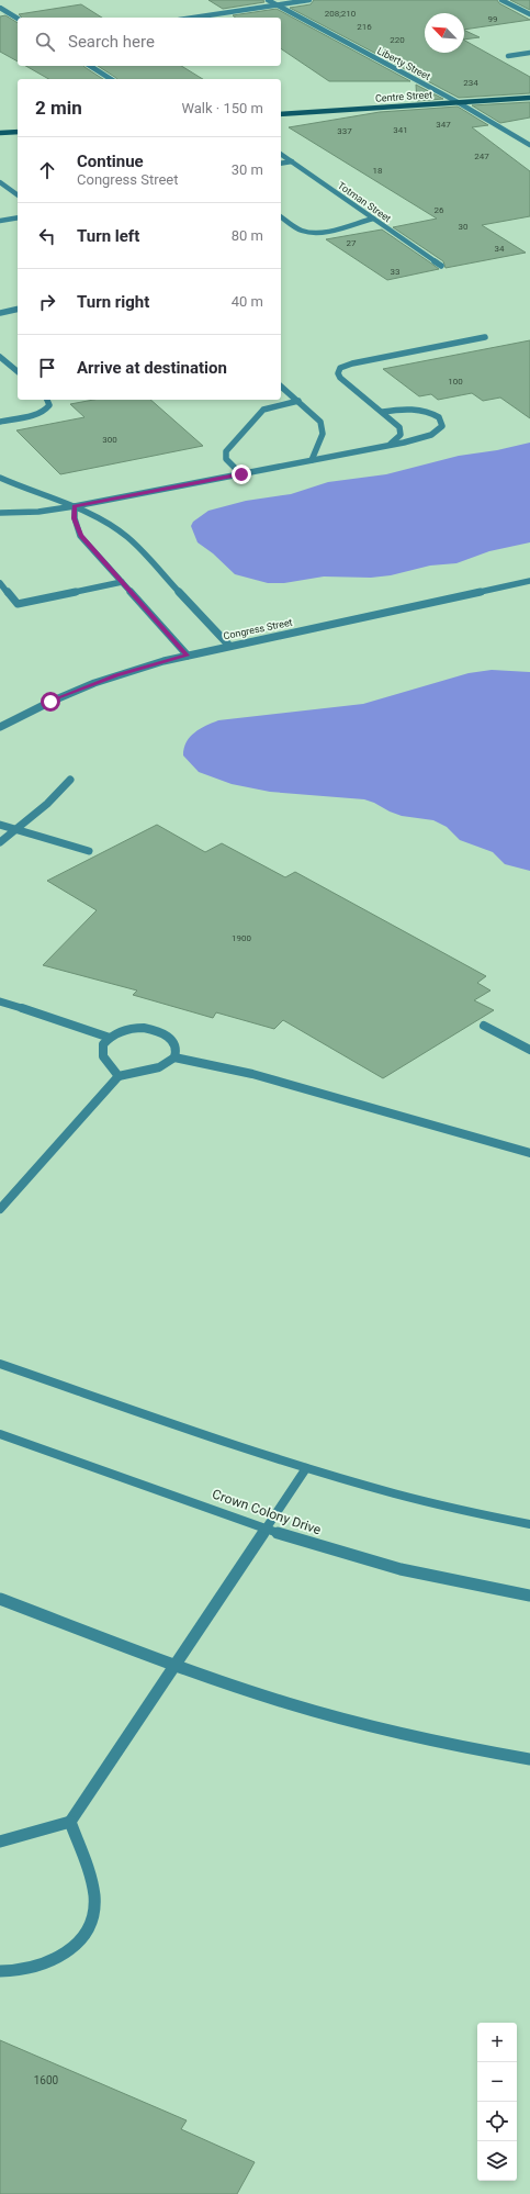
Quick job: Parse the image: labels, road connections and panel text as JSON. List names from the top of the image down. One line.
{"streets":{"main road":["Centre Street"],"street":["Liberty Street","Totman Street","Congress Street","Crown Colony Drive"]},"crossings":[["Liberty Street","Centre Street"]],"house_numbers":["208;210","99","216","220","234","347","341","337","247","18","26","30","27","34","33","100","300","1900","1600"],"north":"top left","page":{"search":"Search here","heading":["2 min","Walk · 150 m"],"list":[["Continue","Congress Street","30 m"],["Turn left","80 m"],["Turn right","40 m"],"Arrive at destination"],"map_buttons":["+","−"]}}
